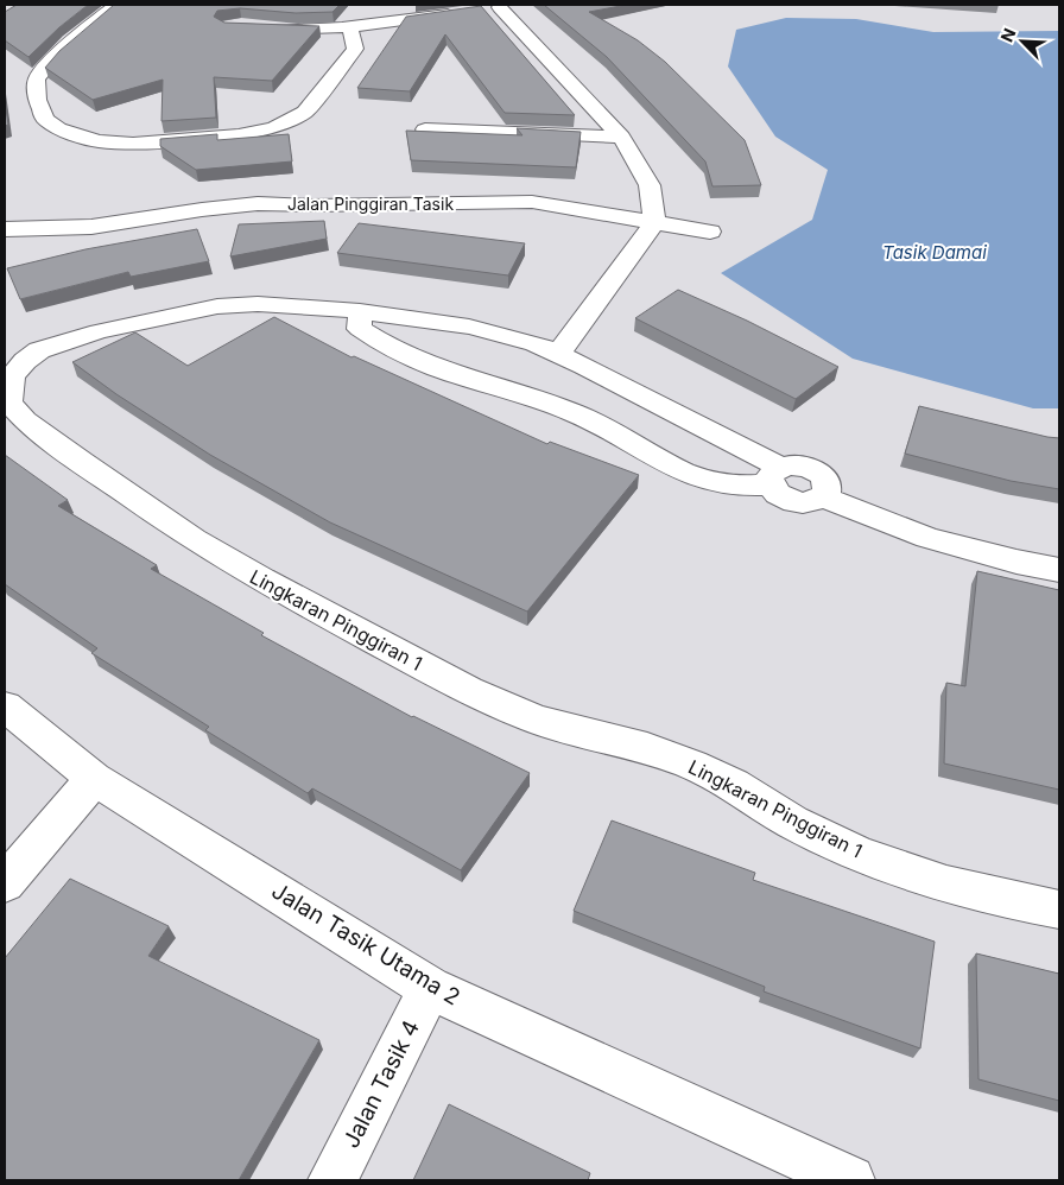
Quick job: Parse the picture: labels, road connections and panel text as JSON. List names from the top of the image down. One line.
{"streets":{"street":["Jalan Pinggiran Tasik","Lingkaran Pinggiran 1","Jalan Tasik Utama 2","Jalan Tasik 4"]},"crossings":[["Jalan Tasik Utama 2","Jalan Tasik 4"]],"water":["Tasik Damai"],"north":"top left"}
